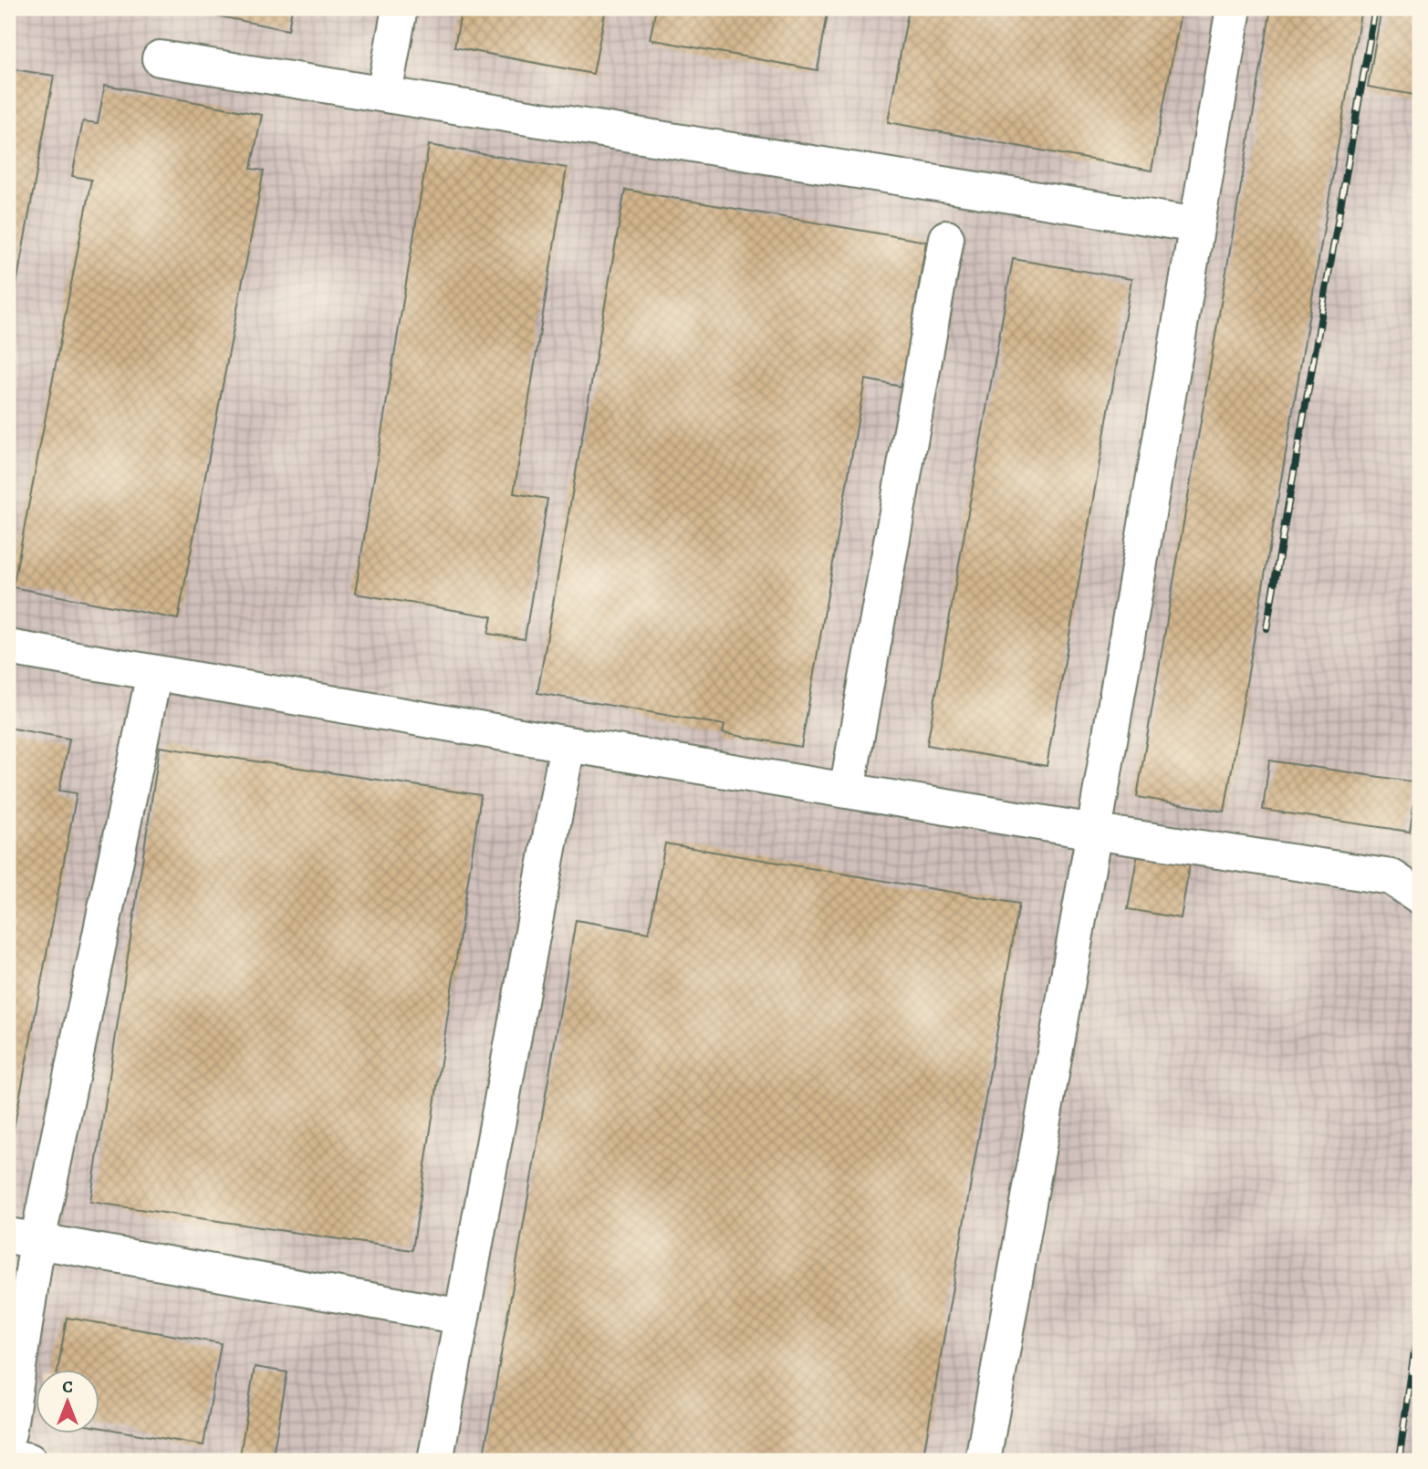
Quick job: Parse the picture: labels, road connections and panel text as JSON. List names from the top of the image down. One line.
{"north":"top"}
